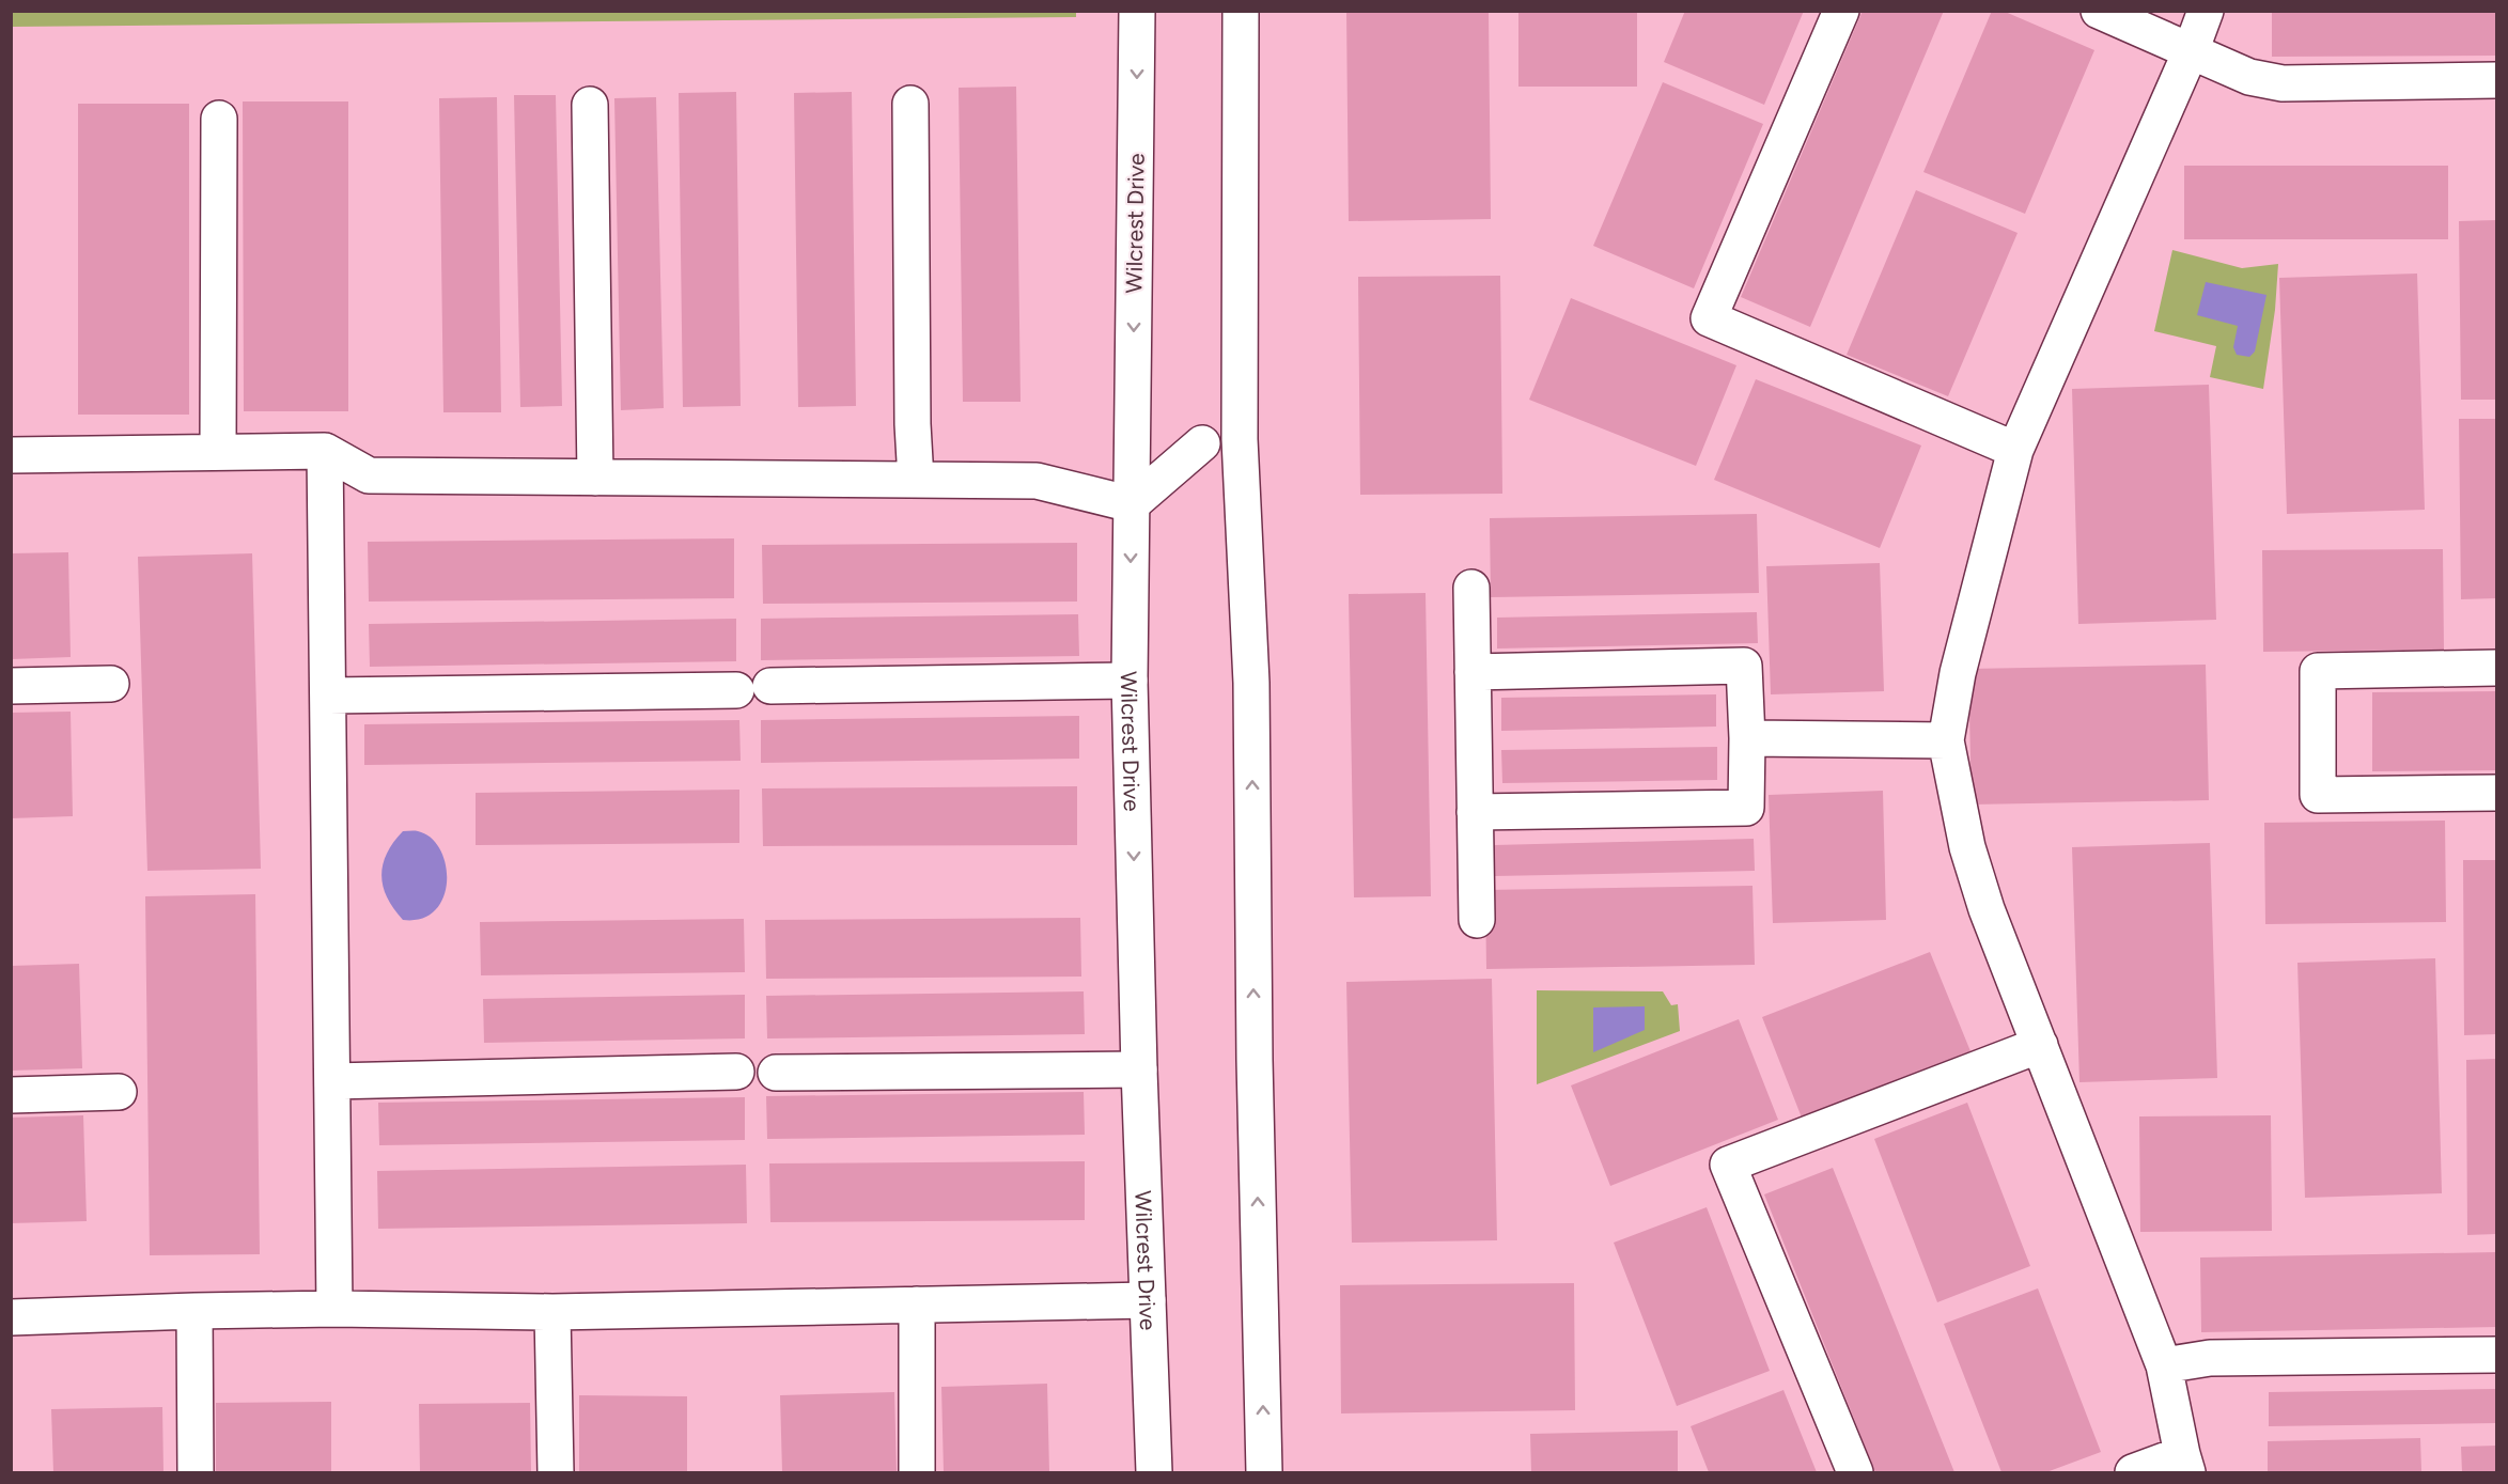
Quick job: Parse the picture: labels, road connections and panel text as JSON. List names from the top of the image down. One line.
{"streets":{"main road":["Wilcrest Drive"]}}
